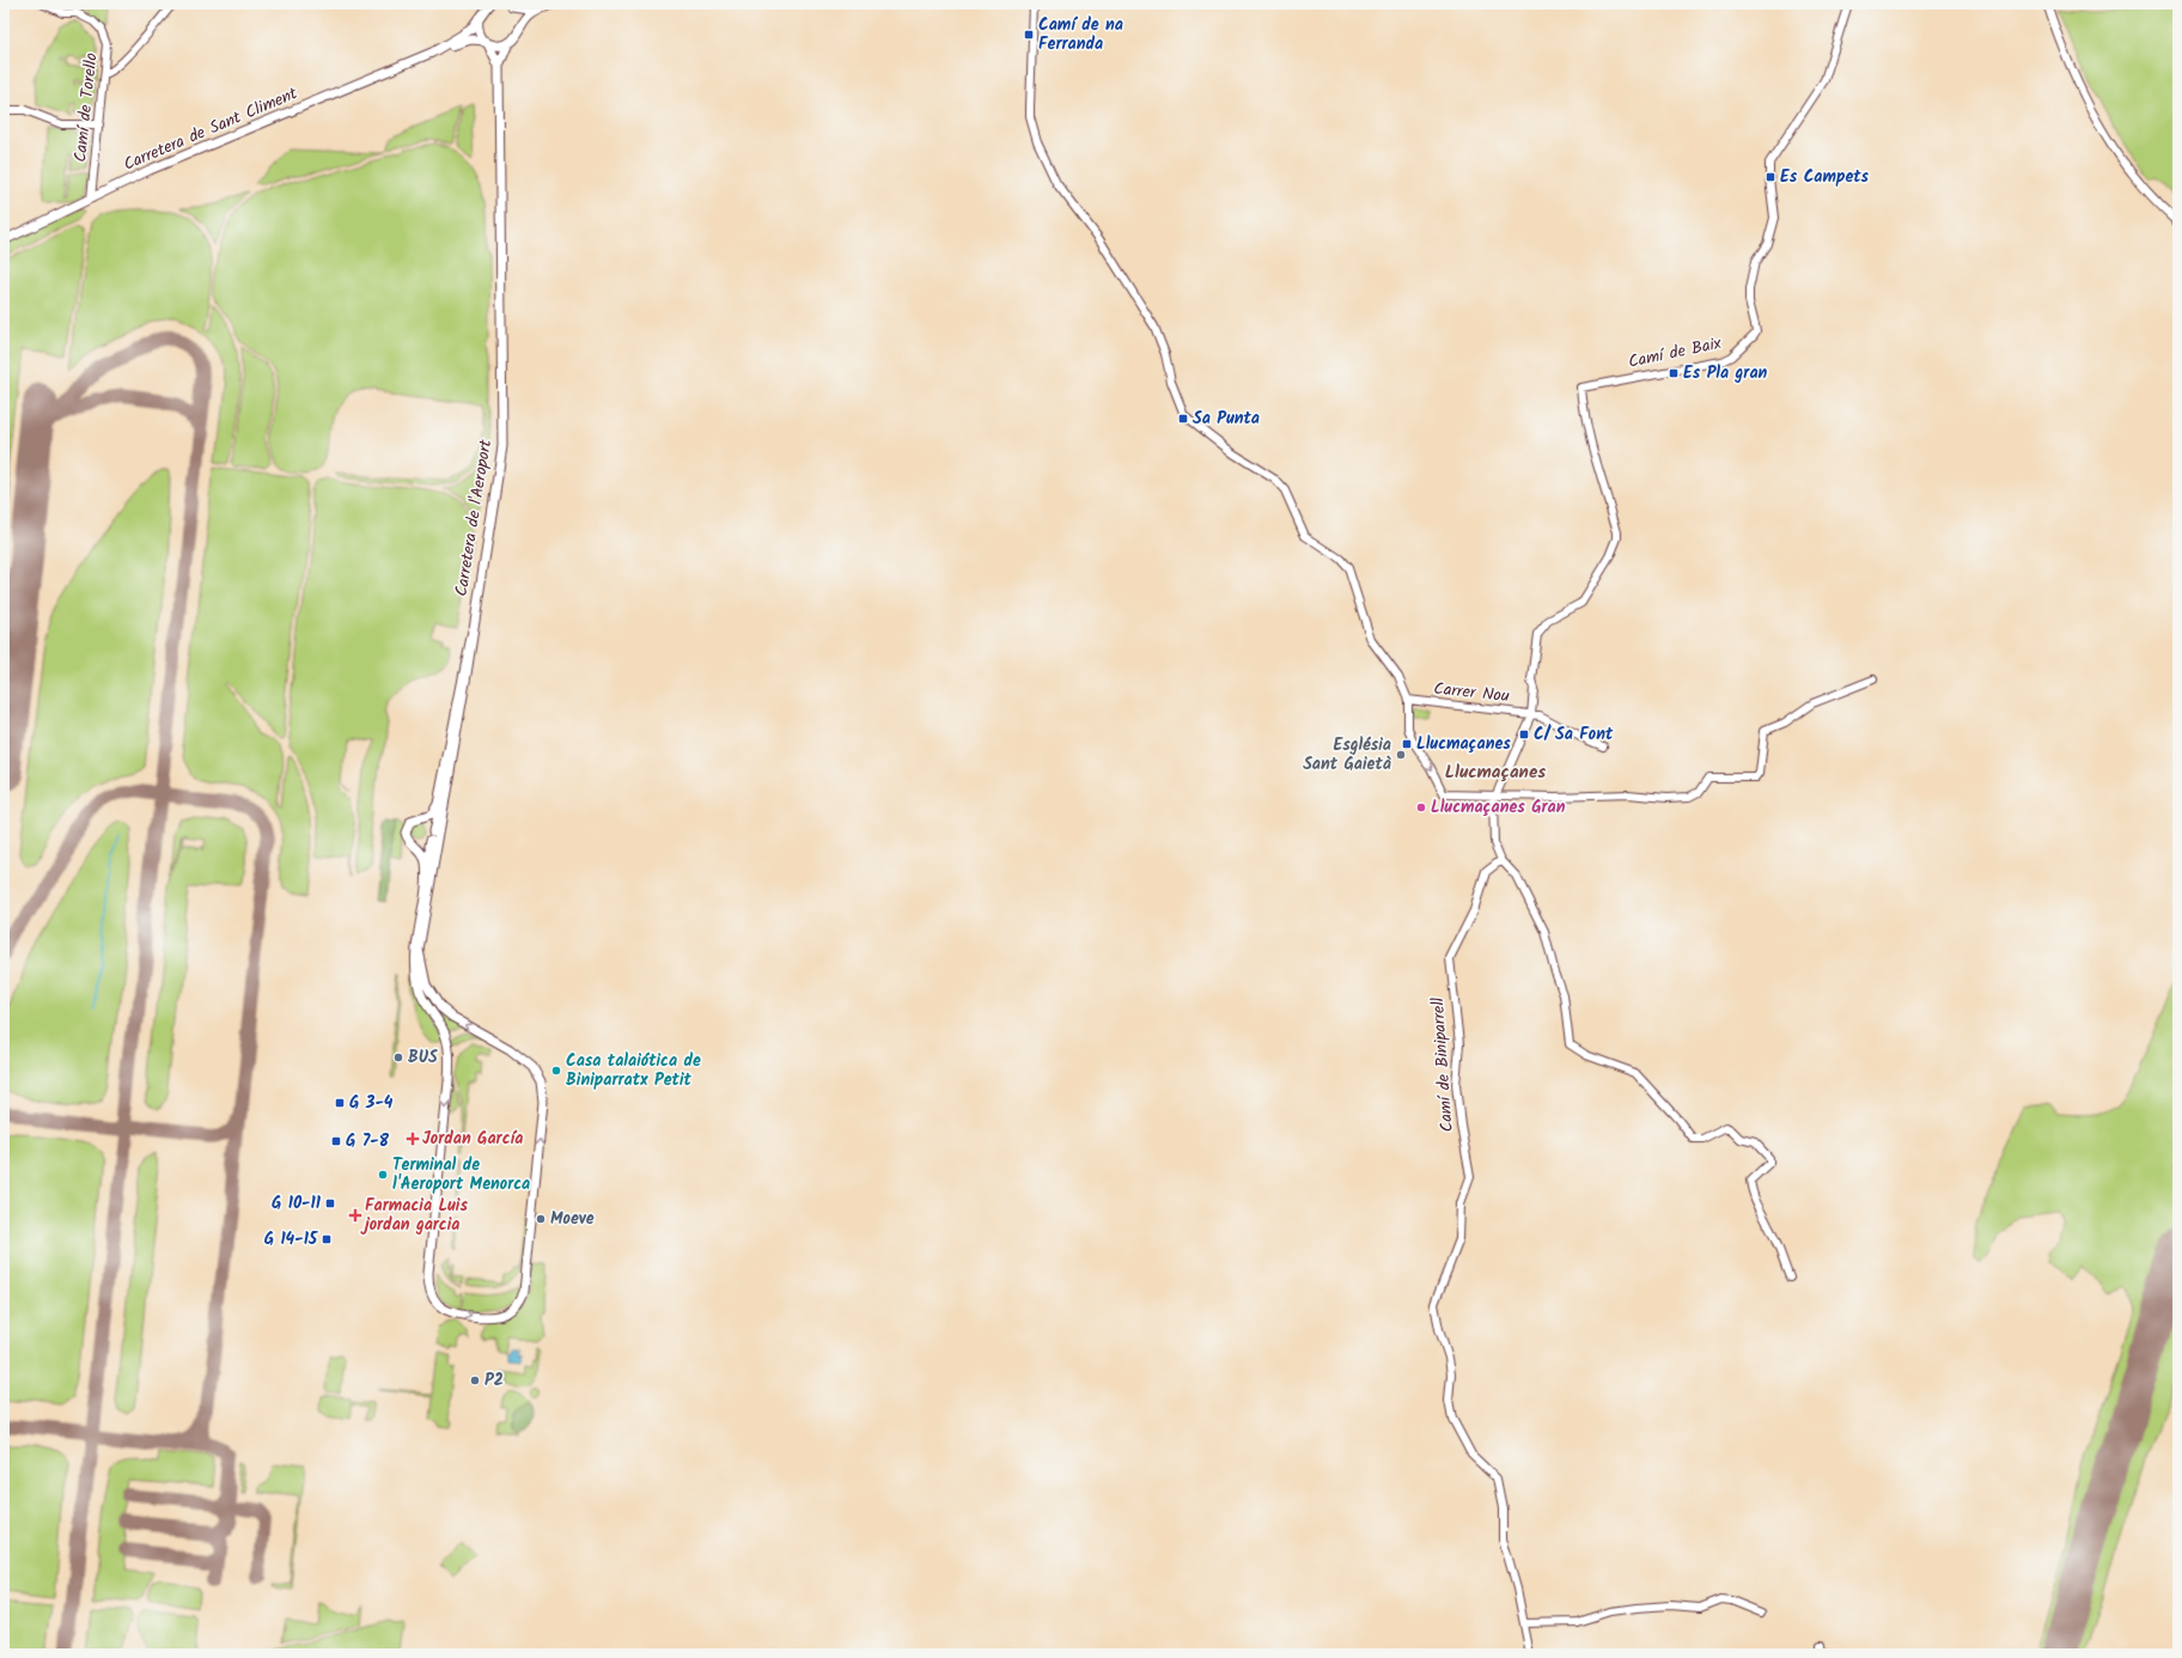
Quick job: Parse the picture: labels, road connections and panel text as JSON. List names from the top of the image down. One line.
{"streets":{"main road":["Carretera de Sant Climent","Carretera de l'Aeroport"],"street":["Camí de Torello","Camí de Baix","Carrer Nou","Camí de Biniparrell"]},"crossings":[["Camí de Torello","Carretera de Sant Climent"],["Camí de Baix","Carrer Nou"]],"districts":["Llucmaçanes"],"places":{"transit":["Camí de na Ferranda","Es Campets","Es Pla gran","Sa Punta","C/ Sa Font","Llucmaçanes","G 3-4","G 7-8","G 10-11","G 14-15"],"other":["Església Sant Gaietà","Llucmaçanes Gran","BUS","Casa talaiótica de Biniparratx Petit","Terminal de l'Aeroport Menorca","Moeve","P2"],"health":["Jordan García","Farmacia Luis jordan garcia"]}}
